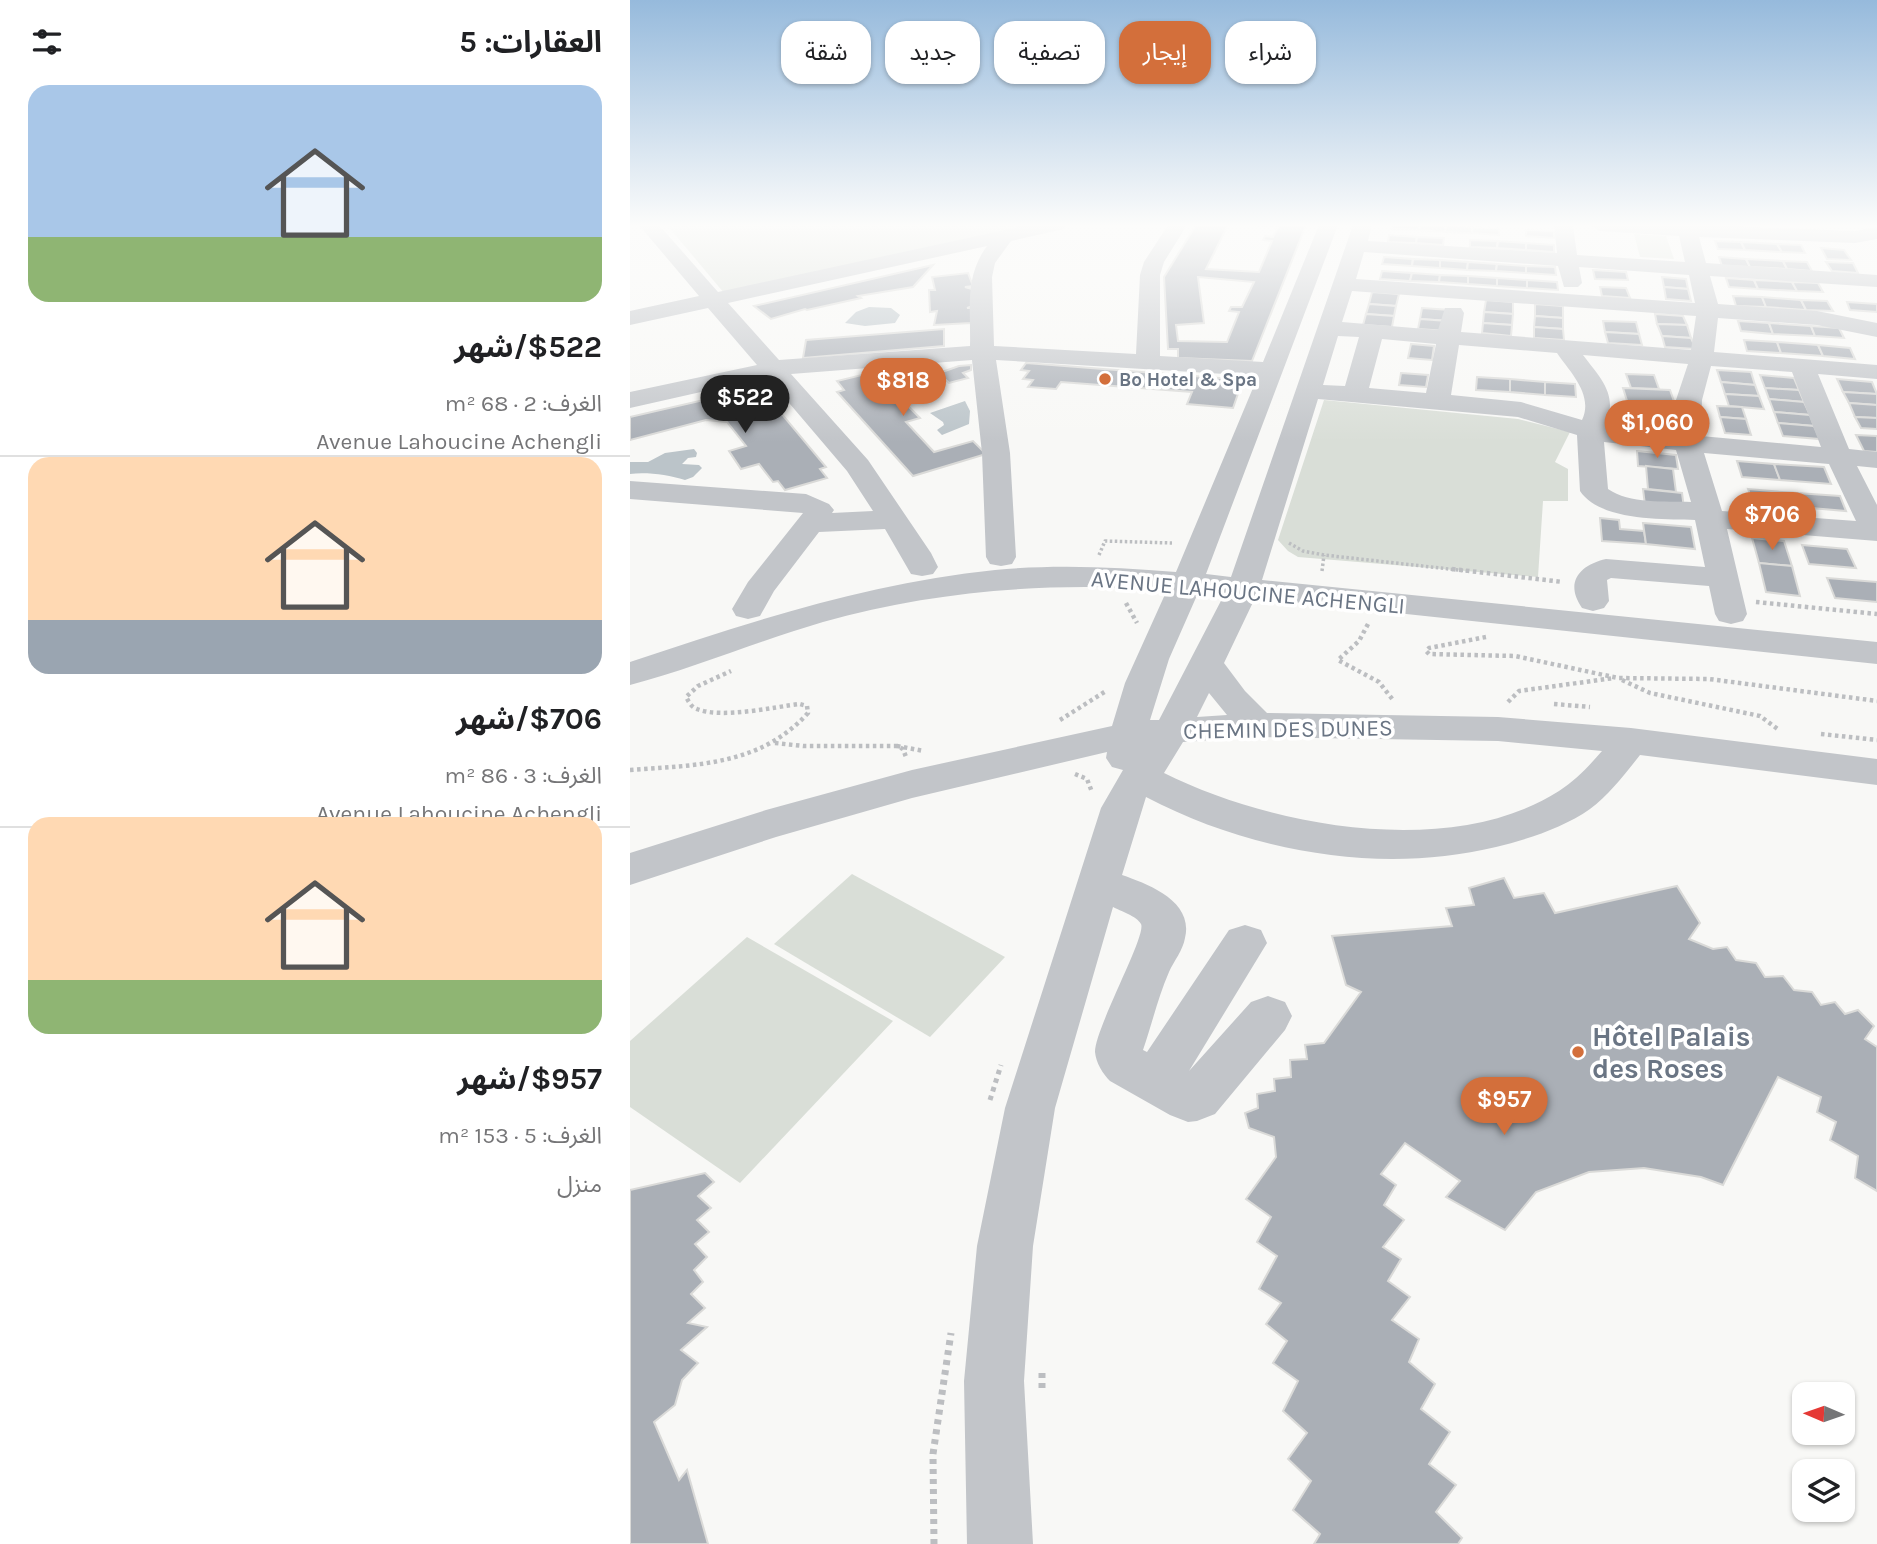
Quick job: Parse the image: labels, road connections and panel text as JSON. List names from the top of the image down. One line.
{"streets":{"street":["AVENUE LAHOUCINE ACHENGLI","CHEMIN DES DUNES"]},"places":["Bo Hotel & Spa","Hôtel Palais des Roses"],"north":"left","page":{"heading":"العقارات: 5","chip":["شراء","إيجار","تصفية","جديد","شقة"],"list":[{"name":"$522/شهر","note":"الغرف: 2 · 68 m² · Avenue Lahoucine Achengli"},{"name":"$706/شهر","note":"الغرف: 3 · 86 m² · Avenue Lahoucine Achengli"},{"name":"$957/شهر","note":"الغرف: 5 · 153 m² · منزل"}],"price":["$818","$522","$1,060","$706","$957"]}}
